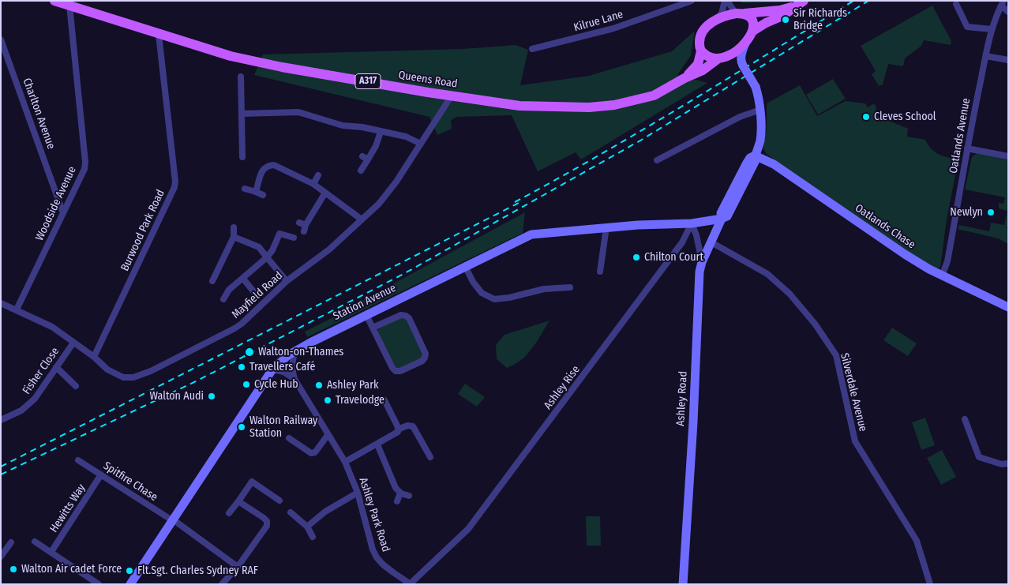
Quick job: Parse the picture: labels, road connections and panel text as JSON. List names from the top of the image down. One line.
{"streets":{"main road":["Queens Road","A317"],"street":["Kilrue Lane","Charlton Avenue","Oatlands Avenue","Woodside Avenue","Oatlands Chase","Burwood Park Road","Mayfield Road","Station Avenue","Fisher Close","Ashley Rise","Silverdale Avenue","Ashley Road","Spitfire Chase","Hewitts Way","Ashley Park Road"]},"crossings":[["Queens Road","Woodside Avenue"],["Queens Road","Burwood Park Road"],["Queens Road","Mayfield Road"],["Charlton Avenue","Woodside Avenue"],["Oatlands Avenue","Oatlands Chase"],["Woodside Avenue","Mayfield Road"],["Oatlands Chase","Ashley Road"],["Burwood Park Road","Mayfield Road"],["Mayfield Road","Fisher Close"],["Station Avenue","Ashley Rise"],["Station Avenue","Ashley Road"],["Station Avenue","Spitfire Chase"],["Station Avenue","Ashley Park Road"],["Ashley Rise","Ashley Park Road"],["Silverdale Avenue","Ashley Road"],["Spitfire Chase","Hewitts Way"]],"places":["Sir Richards Bridge","Cleves School","Newlyn","Chilton Court","Walton-on-Thames","Travellers Café","Cycle Hub","Ashley Park","Walton Audi","Travelodge","Walton Railway Station","Walton Air cadet Force","Flt.Sgt. Charles Sydney RAF"]}
